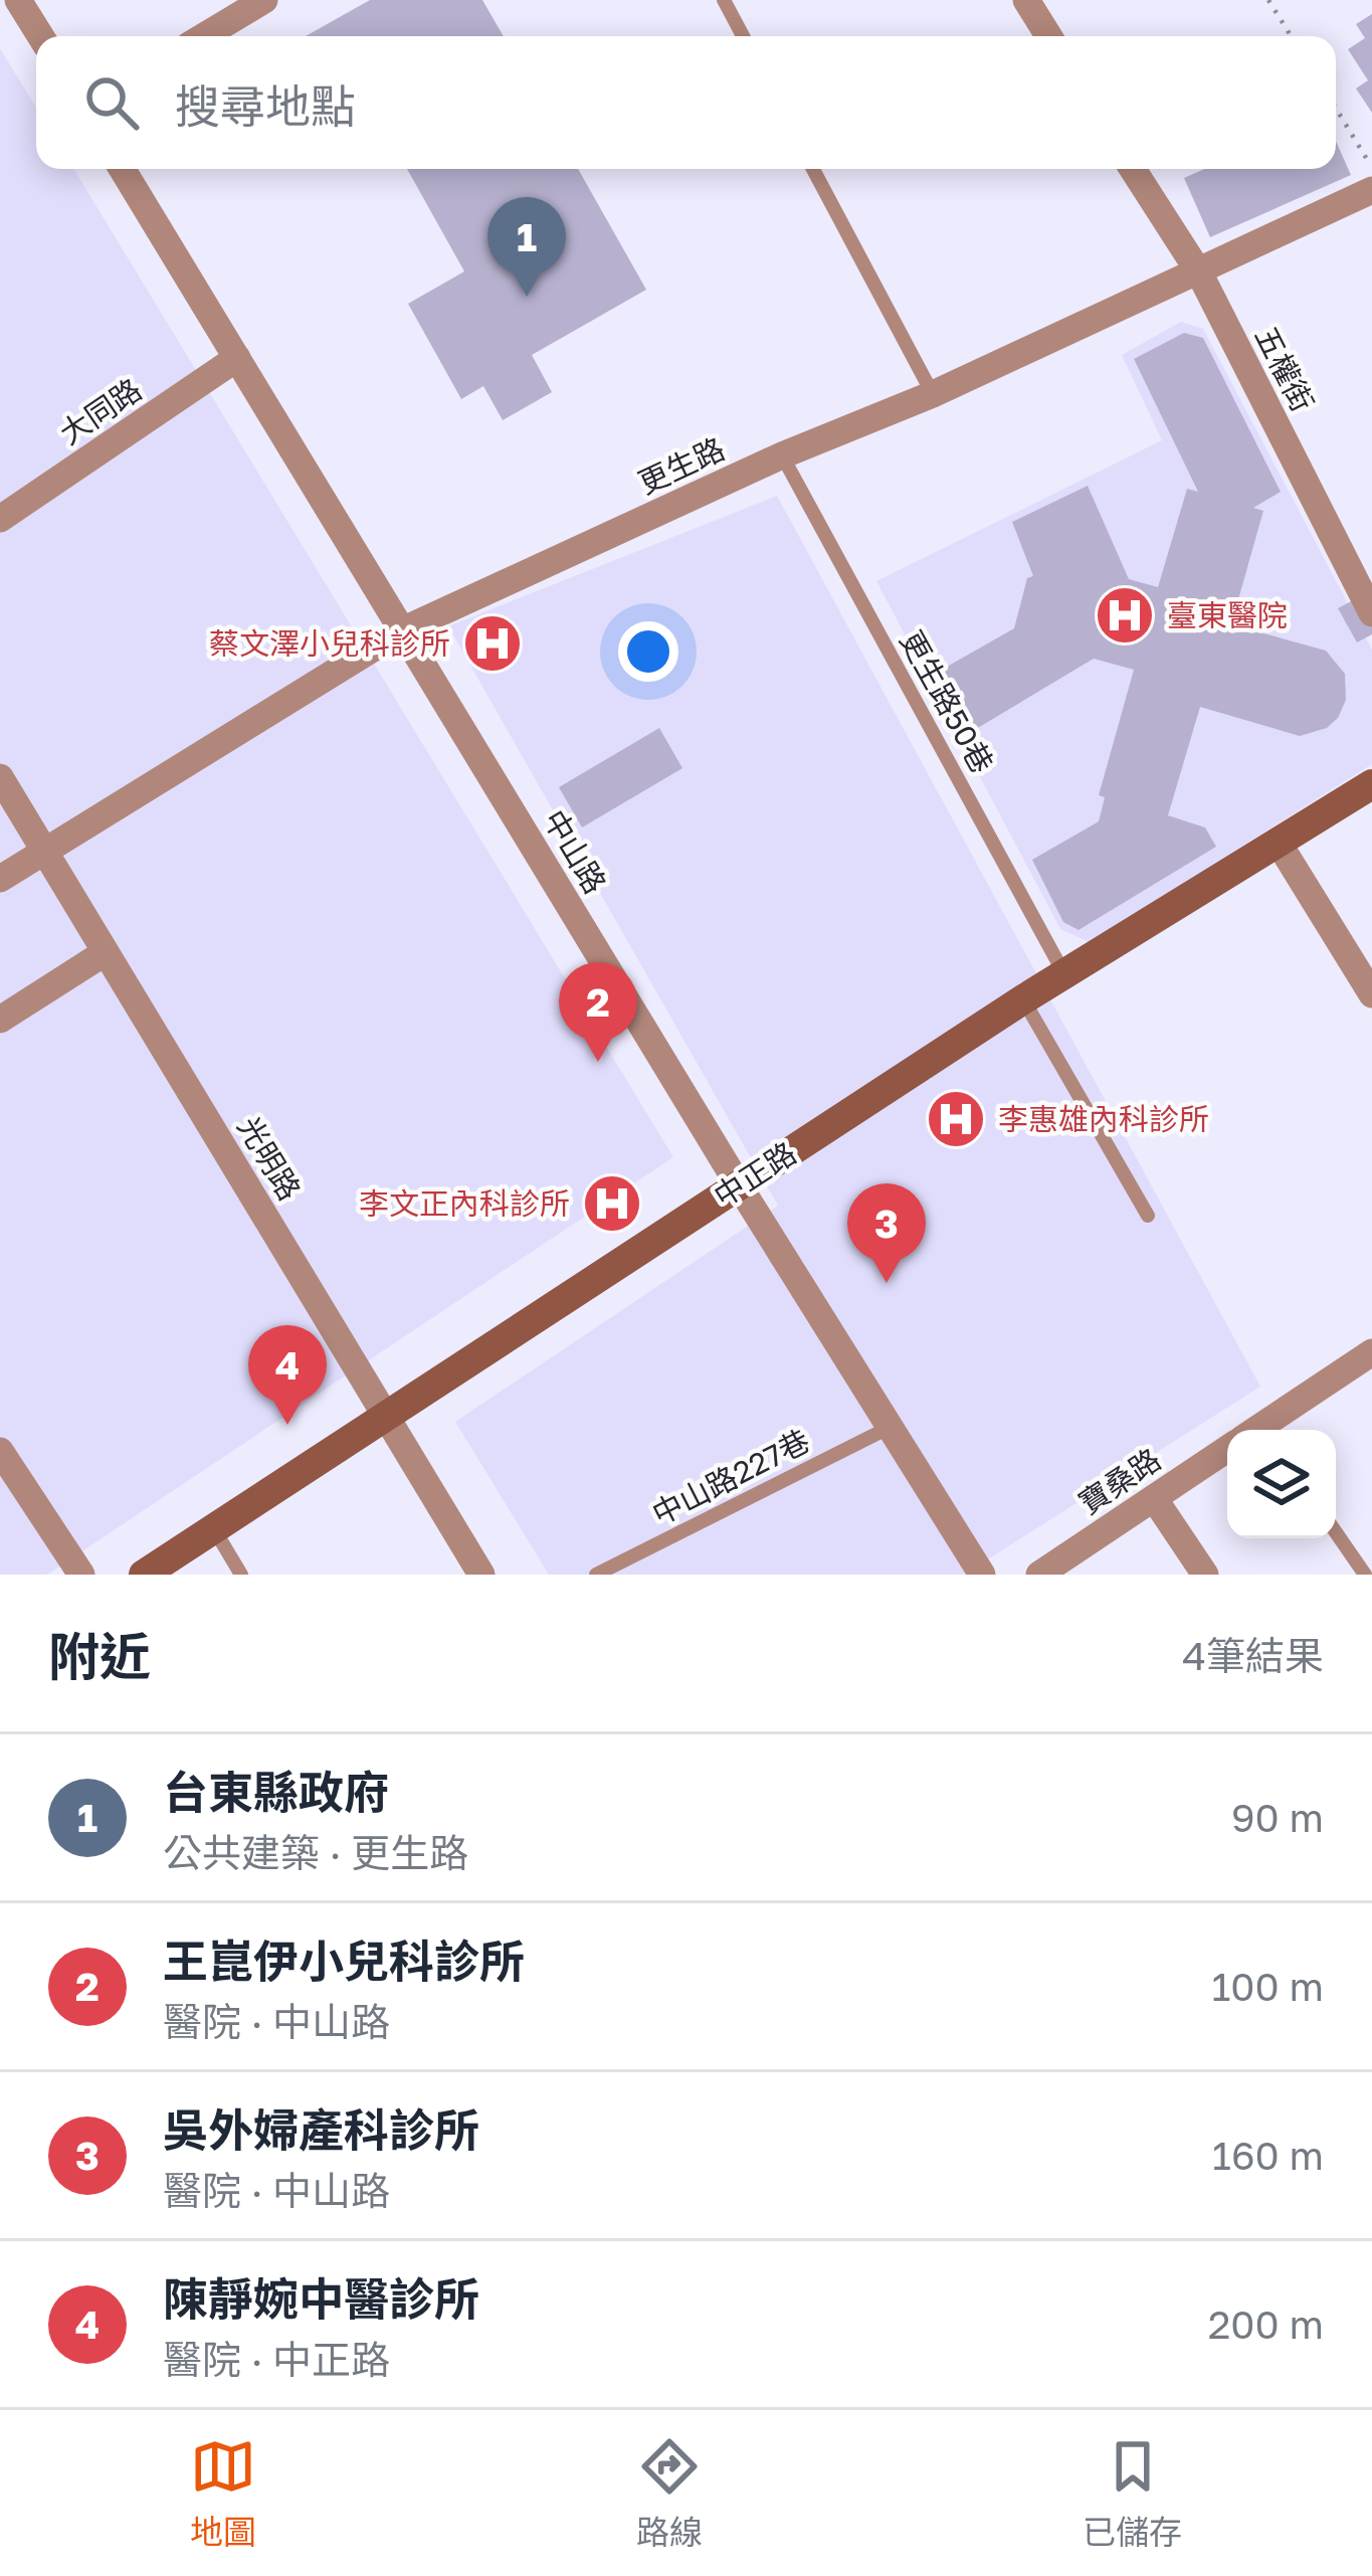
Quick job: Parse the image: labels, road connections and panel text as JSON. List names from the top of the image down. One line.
{"streets":{"street":["五權街","大同路","更生路","中山路","光明路","中正路","寶桑路"],"lane":["更生路50巷","中山路227巷"]},"crossings":[["五權街","更生路"],["大同路","中山路"],["更生路","更生路50巷"],["更生路","中山路"],["更生路","光明路"],["更生路50巷","中正路"],["中山路","中正路"],["中山路","中山路227巷"],["光明路","中正路"]],"places":{"hospital":["臺東醫院","蔡文澤小兒科診所","李惠雄內科診所","李文正內科診所"]},"page":{"search":"搜尋地點","pins":["1","2","3","4"],"heading":["附近","4筆結果"],"list":[{"mark":"1","name":"台東縣政府","note":"公共建築 · 更生路","value":"90 m"},{"mark":"2","name":"王崑伊小兒科診所","note":"醫院 · 中山路","value":"100 m"},{"mark":"3","name":"吳外婦產科診所","note":"醫院 · 中山路","value":"160 m"},{"mark":"4","name":"陳靜婉中醫診所","note":"醫院 · 中正路","value":"200 m"}],"nav":["地圖","路線","已儲存"]}}
